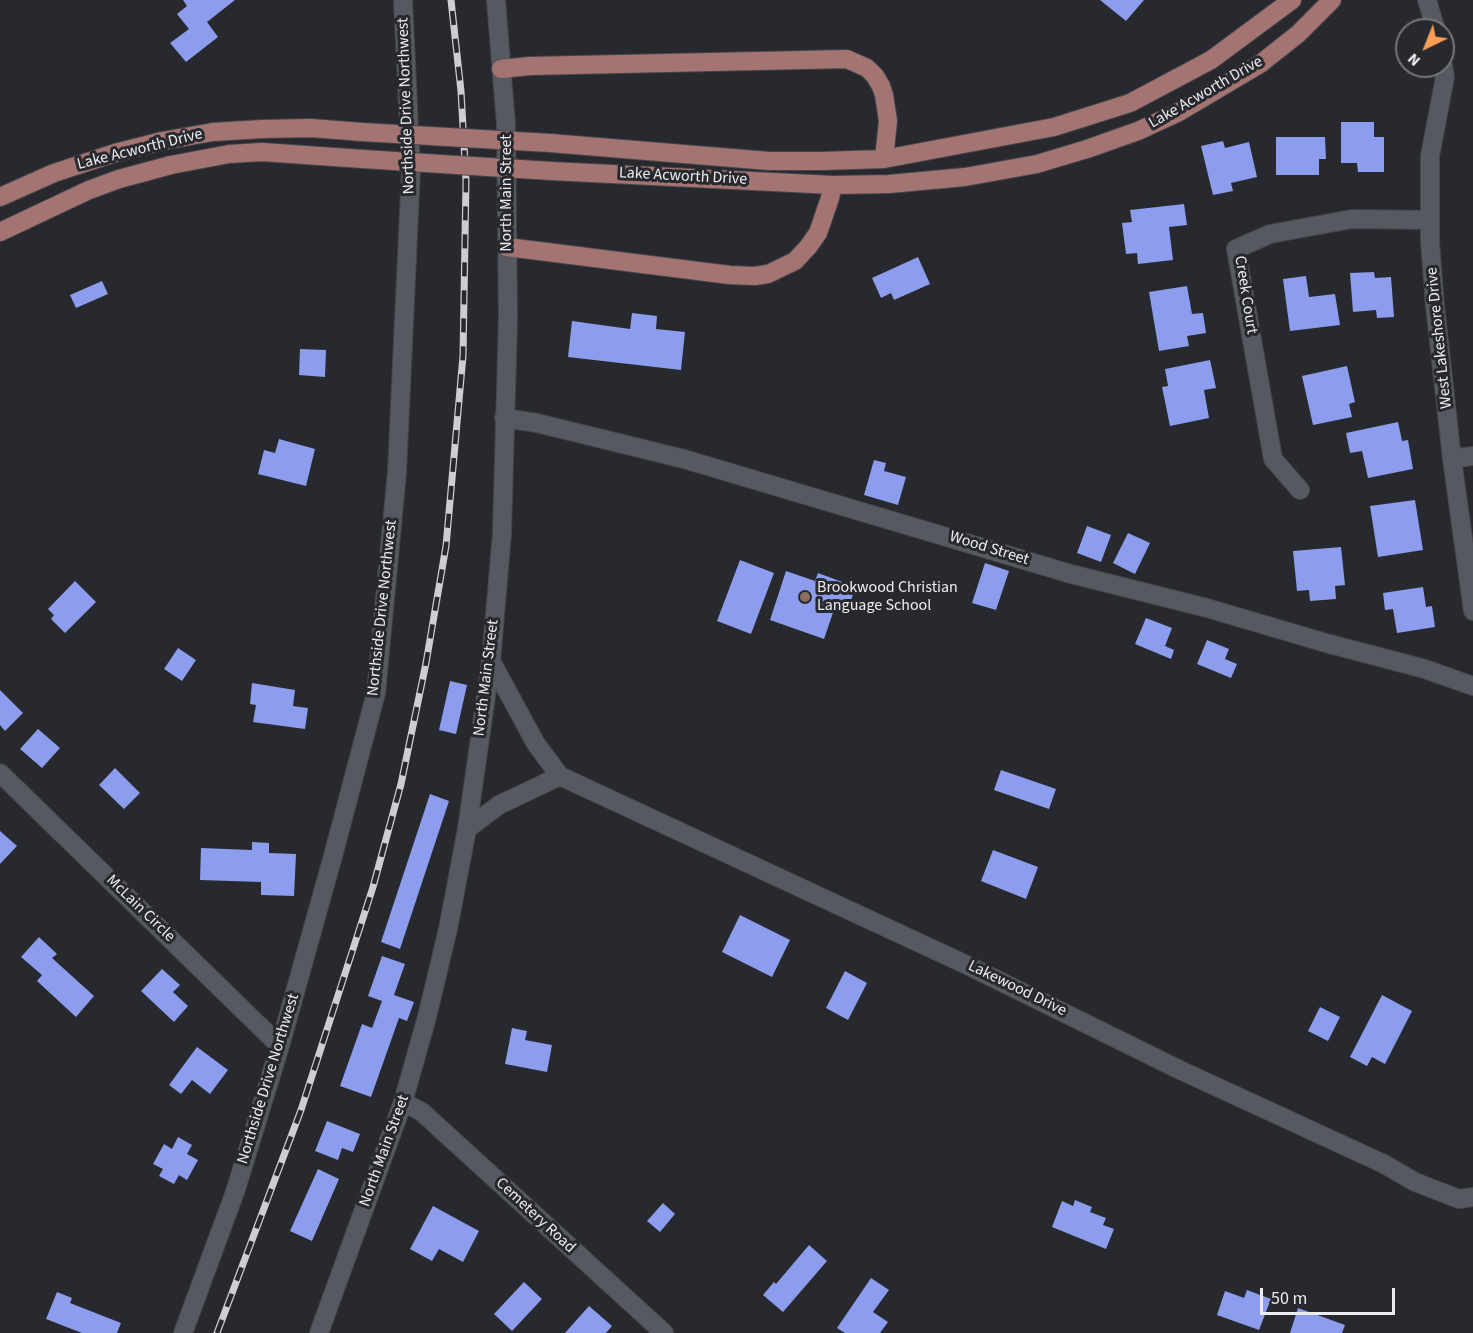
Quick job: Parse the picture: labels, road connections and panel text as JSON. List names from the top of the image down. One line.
{"streets":{"main road":["Lake Acworth Drive"],"street":["Northside Drive Northwest","North Main Street","Creek Court","West Lakeshore Drive","Wood Street","McLain Circle","Lakewood Drive","Cemetery Road"]},"crossings":[["Northside Drive Northwest","McLain Circle"],["North Main Street","Wood Street"],["North Main Street","Lakewood Drive"],["North Main Street","Cemetery Road"],["Creek Court","West Lakeshore Drive"]],"places":["Brookwood Christian Language School"],"scale_bar":"50 m","north":"bottom left"}
